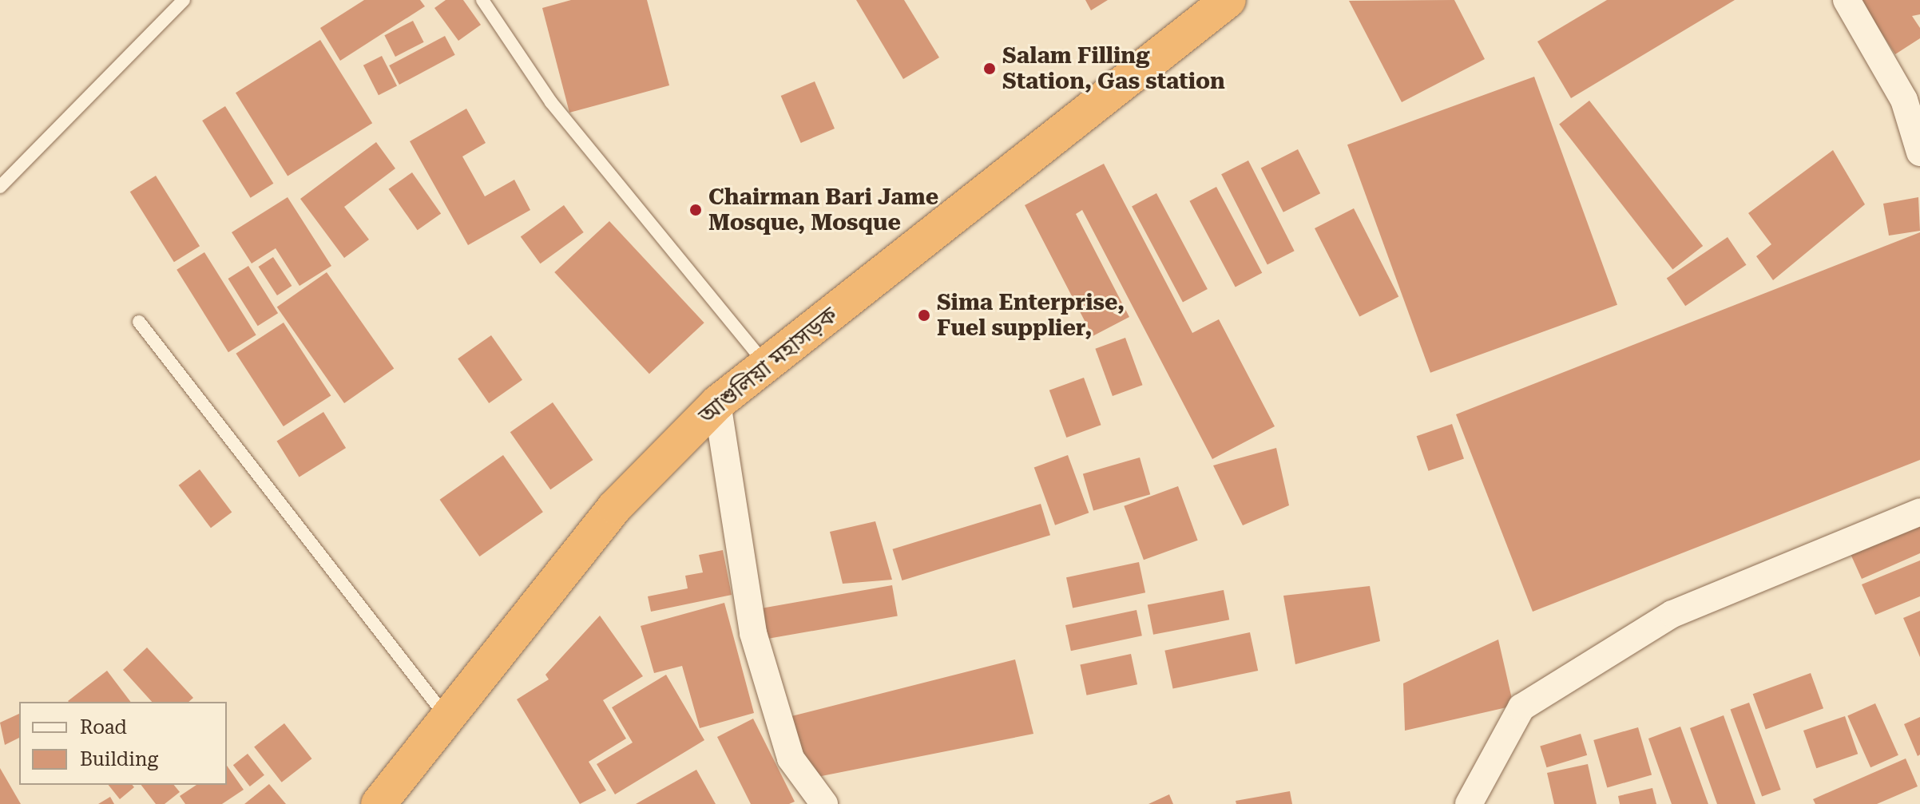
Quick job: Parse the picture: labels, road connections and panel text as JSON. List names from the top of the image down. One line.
{"streets":{"highway":["আশুলিয়া মহাসড়ক"]},"places":["Salam Filling Station, Gas station","Chairman Bari Jame Mosque, Mosque","Sima Enterprise, Fuel supplier,"],"legend":["Road","Building"]}
